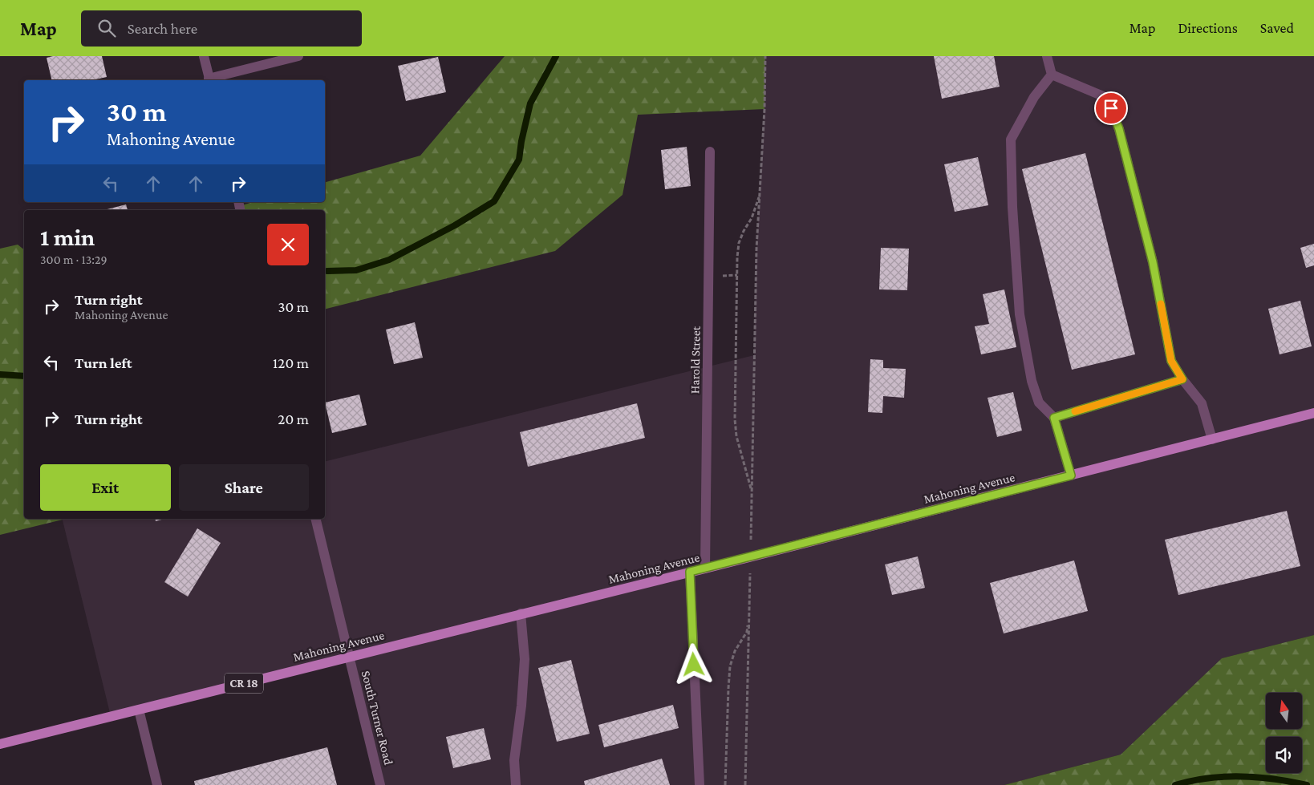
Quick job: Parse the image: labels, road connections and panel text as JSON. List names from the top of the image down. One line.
{"streets":{"main road":["Mahoning Avenue","CR 18"],"street":["Harold Street","South Turner Road"]},"crossings":[["Harold Street","Mahoning Avenue"],["Mahoning Avenue","South Turner Road"]],"north":"top","page":{"header":"Map","search":"Search here","nav":["Map","Directions","Saved"],"turn":["30 m","Mahoning Avenue"],"heading":["1 min","300 m · 13:29"],"list":[{"name":"Turn right","note":"Mahoning Avenue","value":"30 m"},{"name":"Turn left","value":"120 m"},{"name":"Turn right","value":"20 m"}],"buttons":["Exit","Share"]}}
